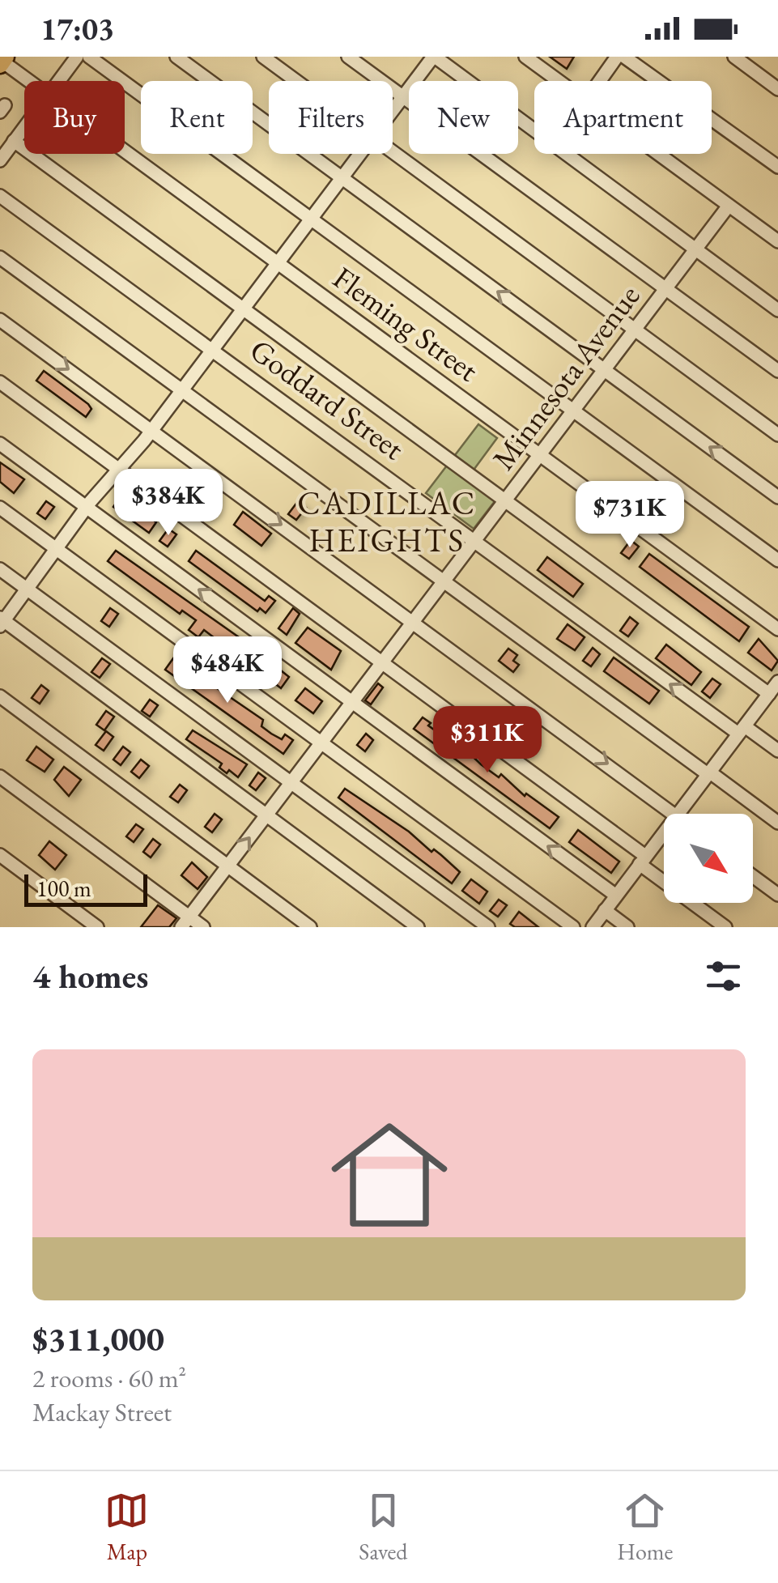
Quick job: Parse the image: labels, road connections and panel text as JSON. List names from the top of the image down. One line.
{"streets":{"street":["Fleming Street","Minnesota Avenue","Goddard Street"]},"crossings":[["Fleming Street","Minnesota Avenue"],["Minnesota Avenue","Goddard Street"]],"districts":["CADILLAC HEIGHTS"],"scale_bar":"100 m","north":"bottom right","page":{"status":"17:03","chip":["Buy","Rent","Filters","New","Apartment"],"price":["$384K","$731K","$484K","$311K"],"scale":"100 m","heading":"4 homes","list":[{"name":"$311,000","note":"2 rooms · 60 m² · Mackay Street"}],"tabs":["Map","Saved","Home"]}}
